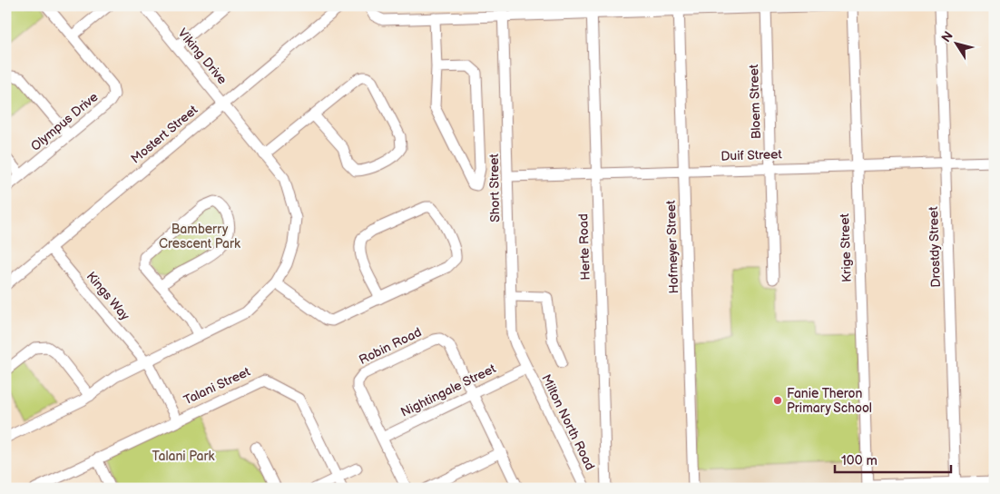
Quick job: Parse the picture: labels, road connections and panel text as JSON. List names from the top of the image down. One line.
{"streets":{"street":["Viking Drive","Bloem Street","Olympus Drive","Mostert Street","Duif Street","Short Street","Herte Road","Hofmeyer Street","Drostdy Street","Krige Street","Kings Way","Robin Road","Talani Street","Nightingale Street","Milton North Road"]},"crossings":[["Viking Drive","Mostert Street"],["Viking Drive","Kings Way"],["Bloem Street","Duif Street"],["Mostert Street","Kings Way"],["Duif Street","Short Street"],["Duif Street","Herte Road"],["Duif Street","Hofmeyer Street"],["Duif Street","Drostdy Street"],["Duif Street","Krige Street"],["Short Street","Nightingale Street"],["Short Street","Milton North Road"],["Kings Way","Talani Street"],["Robin Road","Nightingale Street"],["Nightingale Street","Milton North Road"]],"parks":["Bamberry Crescent Park","Talani Park"],"places":["Fanie Theron Primary School"],"scale_bar":"100 m","north":"top left"}
